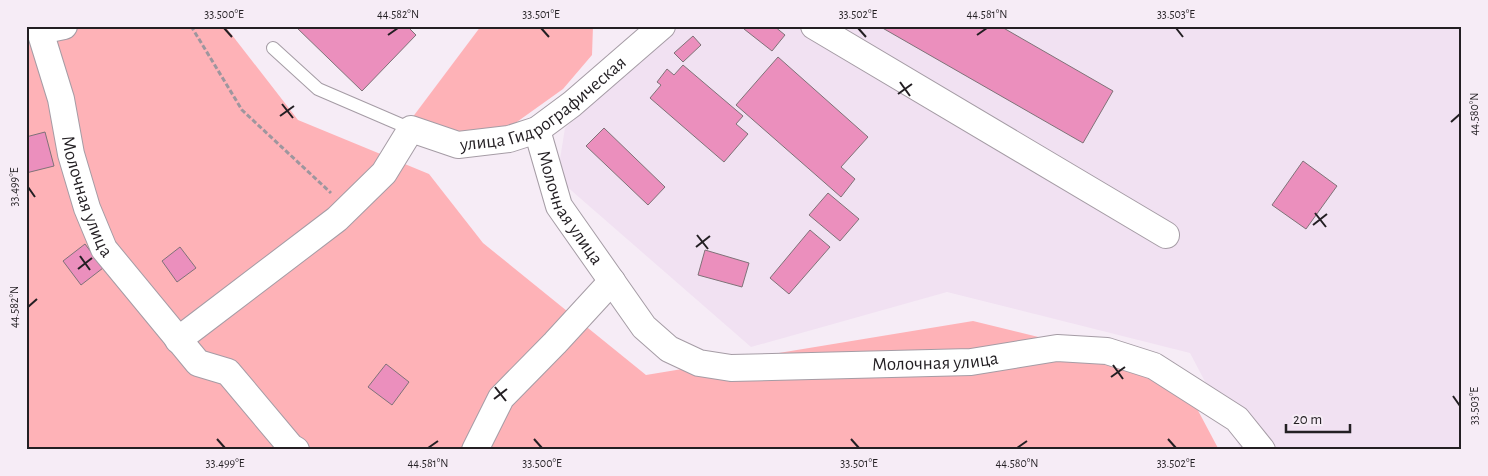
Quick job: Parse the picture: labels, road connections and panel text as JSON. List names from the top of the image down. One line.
{"streets":{"street":["улица Гидрографическая","Молочная улица"]},"crossings":[["улица Гидрографическая","Молочная улица"]],"scale_bar":"20 m","coordinates":["33.500°E","44.582°N","33.501°E","33.502°E","44.581°N","33.503°E","44.580°N","33.499°E"]}
